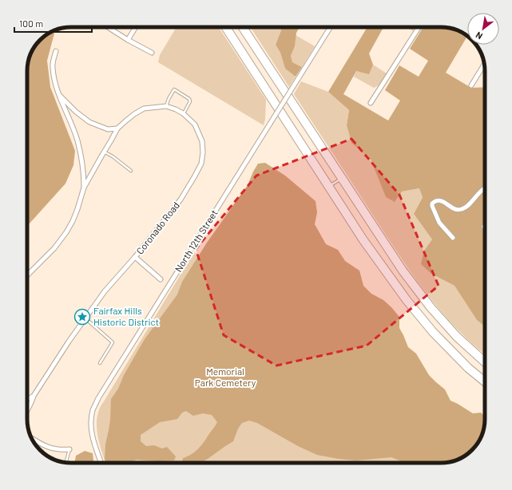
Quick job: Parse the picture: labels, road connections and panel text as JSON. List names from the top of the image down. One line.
{"streets":{"street":["Coronado Road","North 12th Street"]},"parks":["Memorial Park Cemetery"],"places":{"place":["Fairfax Hills Historic District"]},"scale_bar":"100 m","north":"bottom left"}
